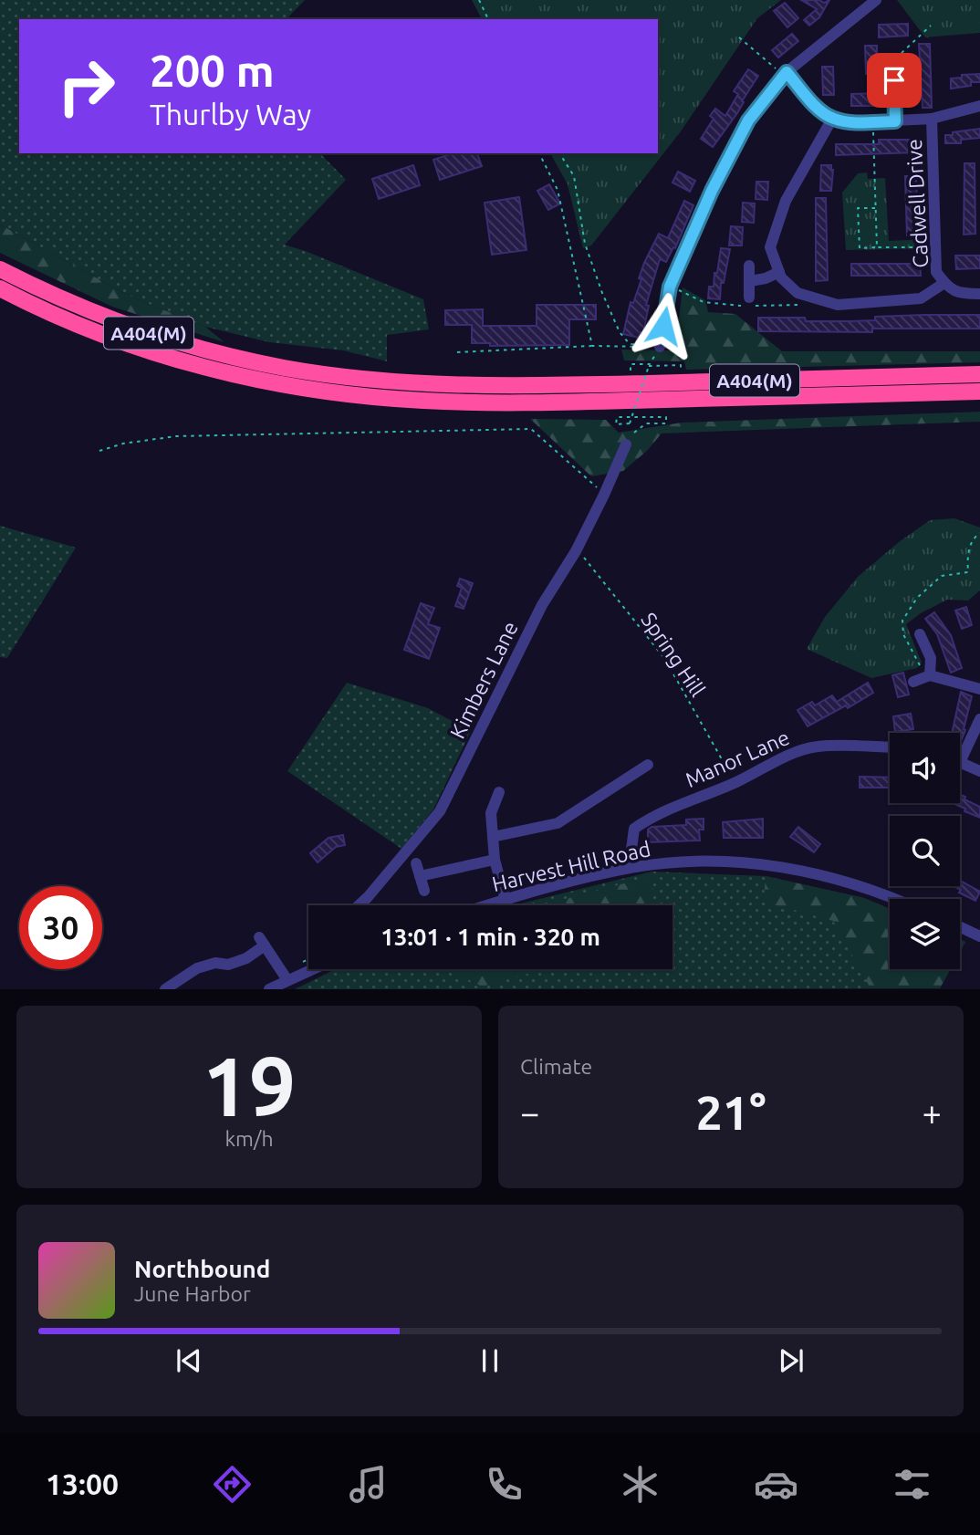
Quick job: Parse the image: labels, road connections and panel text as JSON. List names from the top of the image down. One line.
{"streets":{"highway":["A404(M)"],"street":["Cadwell Drive","Kimbers Lane","Manor Lane","Harvest Hill Road"],"path":["Spring Hill"]},"crossings":[["Spring Hill","Kimbers Lane"],["Spring Hill","Manor Lane"],["Manor Lane","Harvest Hill Road"]],"page":{"turn":["200 m","Thurlby Way"],"limit":"30","trip":"13:01 · 1 min · 320 m","tile":[["19","km/h"],"Climate"],"heat":["−","21°","+"],"song":["Northbound","June Harbor"],"tabs":"13:00"}}
